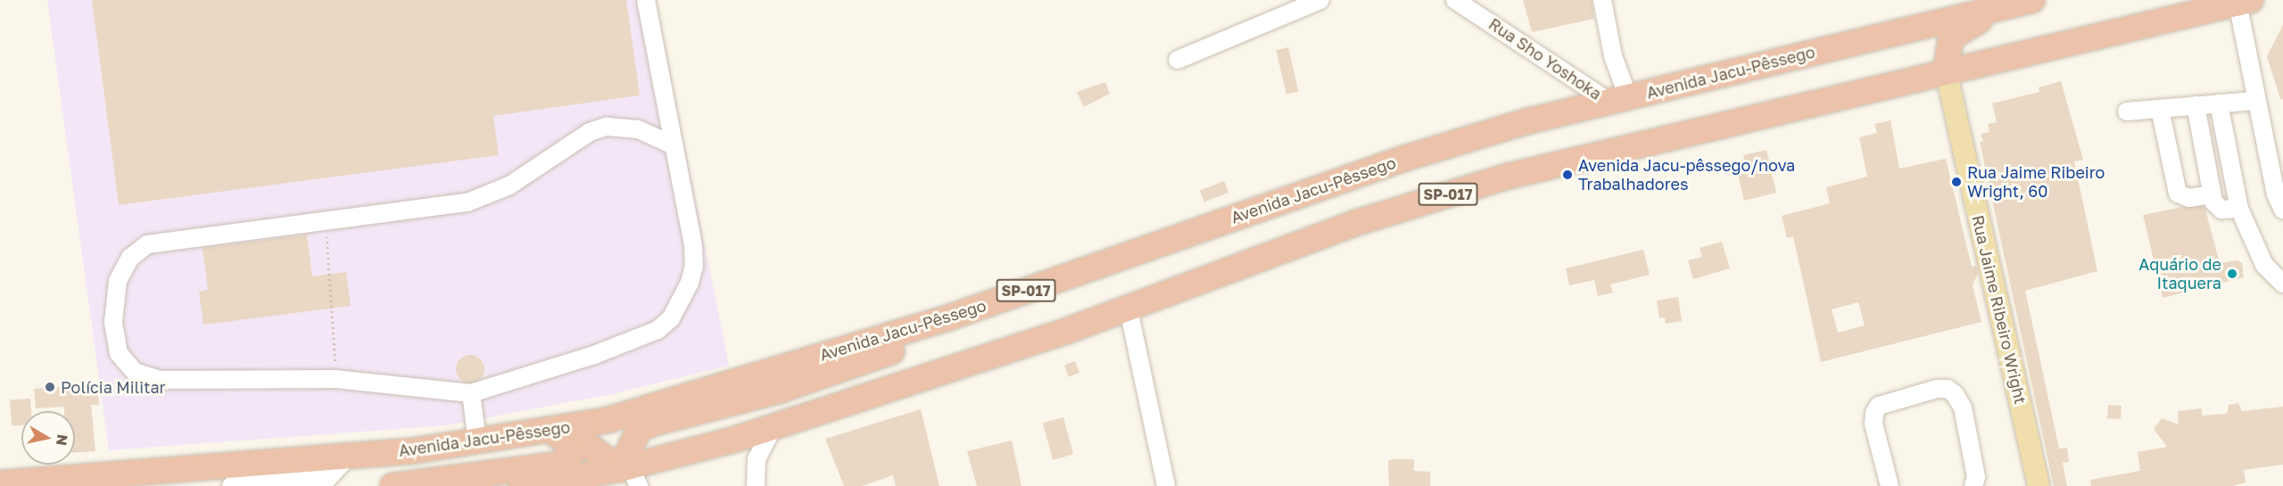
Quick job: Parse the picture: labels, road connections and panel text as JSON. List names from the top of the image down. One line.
{"streets":{"highway":["Avenida Jacu-Pêssego","SP-017"],"main road":["Rua Jaime Ribeiro Wright"],"street":["Rua Sho Yoshoka"]},"crossings":[["Rua Sho Yoshoka","Avenida Jacu-Pêssego"],["SP-017","Rua Jaime Ribeiro Wright"]],"places":["Avenida Jacu-pêssego/nova Trabalhadores","Rua Jaime Ribeiro Wright, 60","Aquário de Itaquera","Polícia Militar"],"north":"right"}
